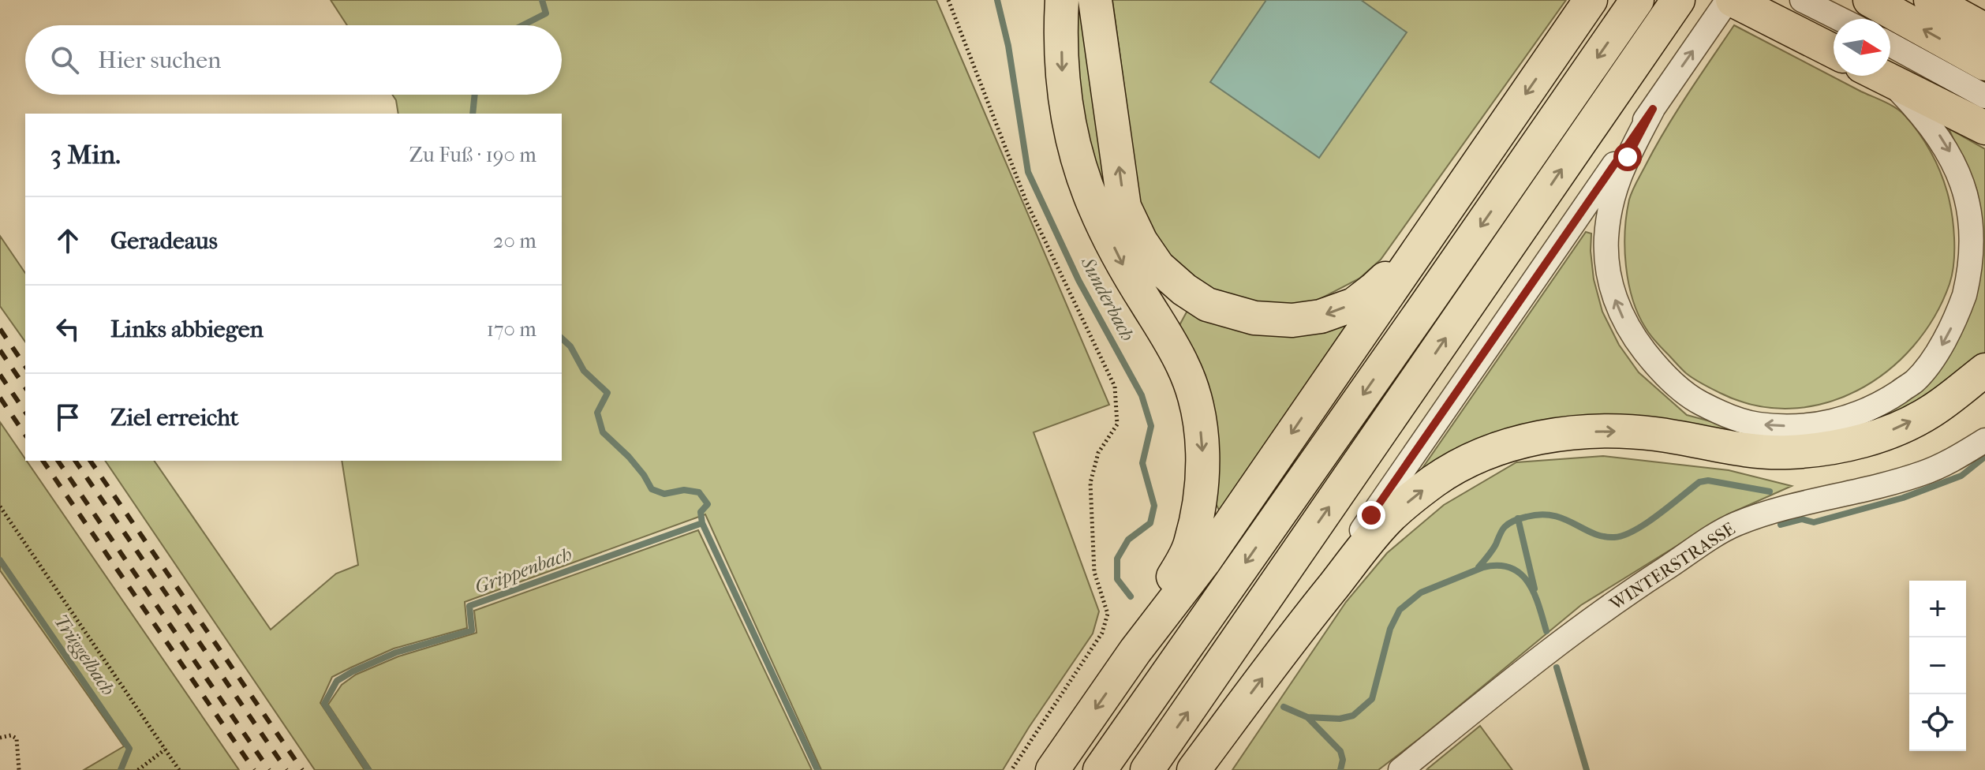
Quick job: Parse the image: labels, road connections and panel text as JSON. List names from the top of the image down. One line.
{"streets":{"street":["WINTERSTRASSE"]},"water":["Sunderbach","Grippenbach","Trüggelbach"],"north":"right","page":{"search":"Hier suchen","heading":["3 Min.","Zu Fuß · 190 m"],"list":[["Geradeaus","20 m"],["Links abbiegen","170 m"],"Ziel erreicht"],"map_buttons":["+","−"]}}
